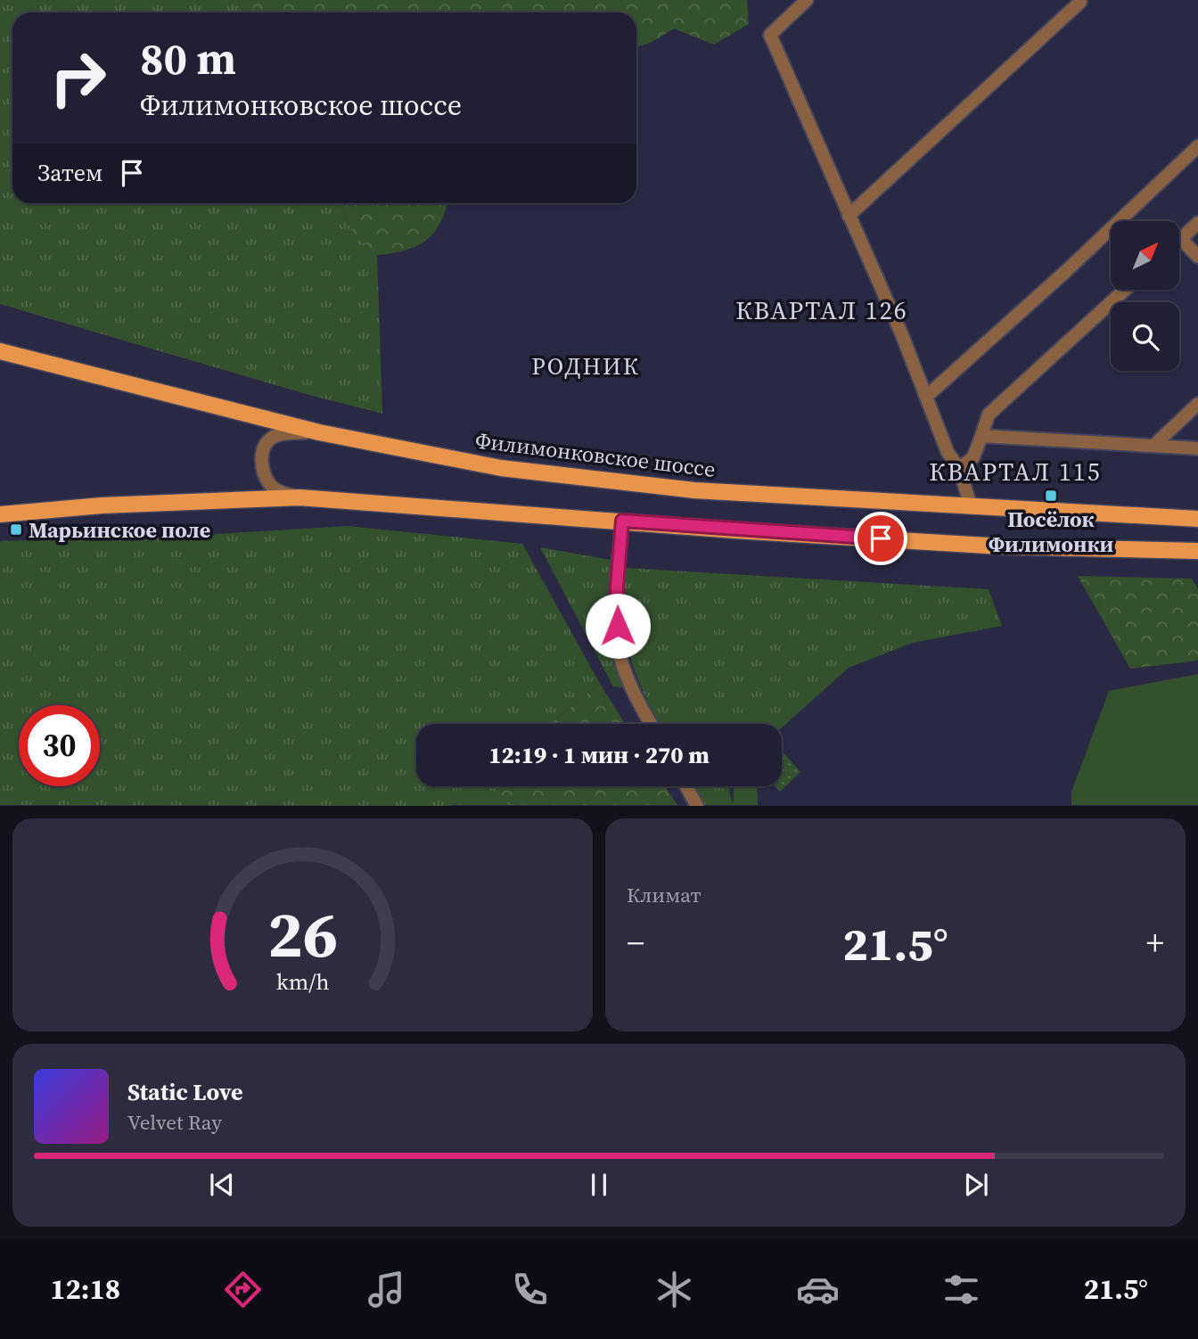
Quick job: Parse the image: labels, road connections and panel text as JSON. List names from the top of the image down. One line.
{"streets":{"main road":["Филимонковское шоссе"]},"districts":["КВАРТАЛ 126","РОДНИК","КВАРТАЛ 115"],"places":{"transit":["Посёлок Филимонки","Марьинское поле"]},"north":"top right","page":{"turn":["80 m","Филимонковское шоссе"],"then":"Затем","limit":"30","trip":"12:19 · 1 мин · 270 m","tile":"Климат","heat":["−","21.5°","+"],"song":["Static Love","Velvet Ray"],"tabs":["12:18","21.5°"],"gauge":["26","km/h"]}}
